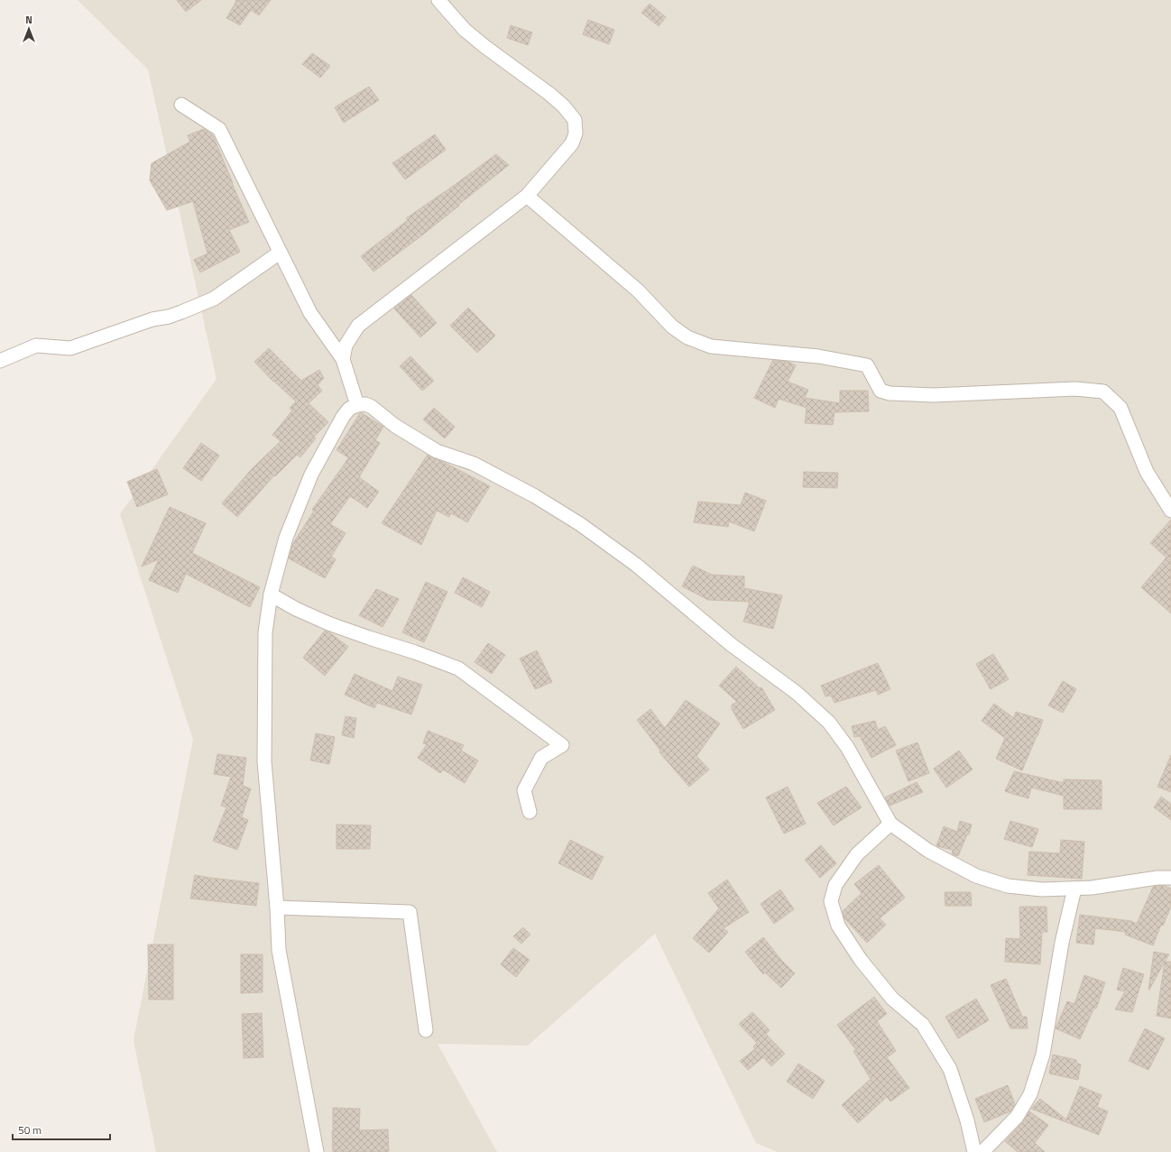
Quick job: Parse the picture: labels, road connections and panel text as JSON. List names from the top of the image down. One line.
{"scale_bar":"50 m","north":"top"}
